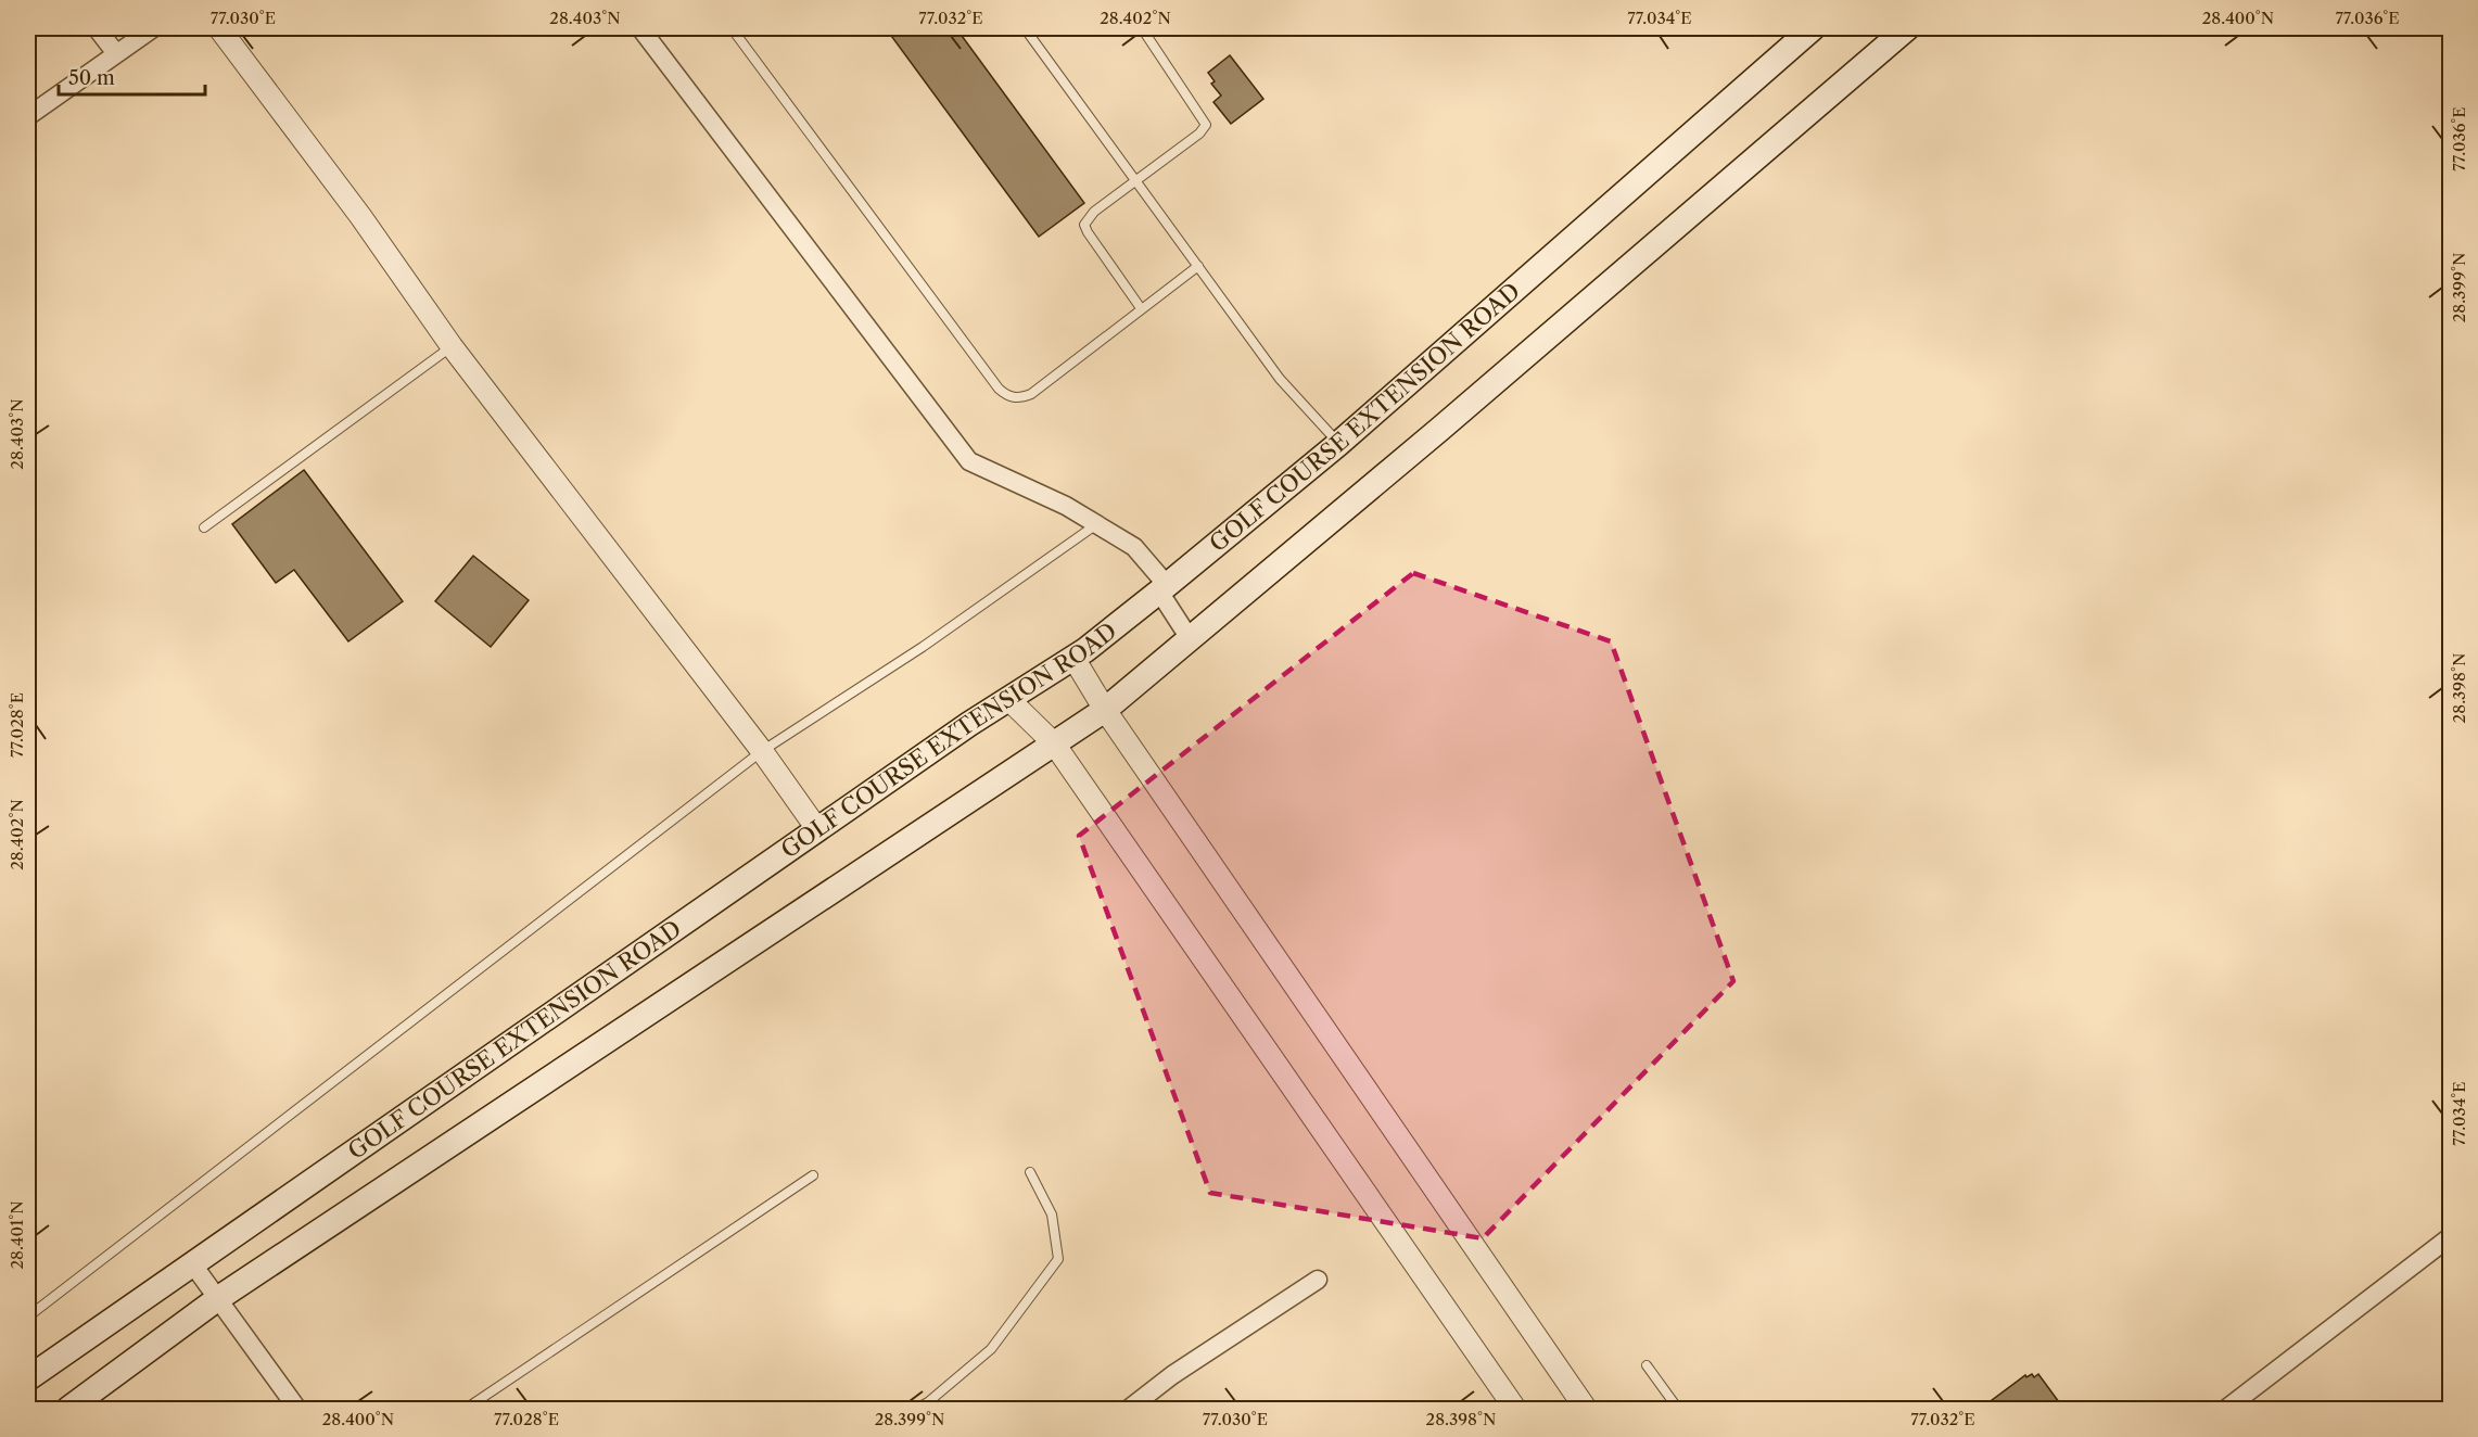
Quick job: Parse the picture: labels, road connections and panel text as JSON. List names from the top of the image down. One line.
{"streets":{"main road":["GOLF COURSE EXTENSION ROAD"]},"scale_bar":"50 m","coordinates":["77.030°E","28.403°N","77.032°E","28.402°N","77.034°E","28.400°N","77.036°E","28.399°N","28.398°N","77.028°E","28.401°N"]}
